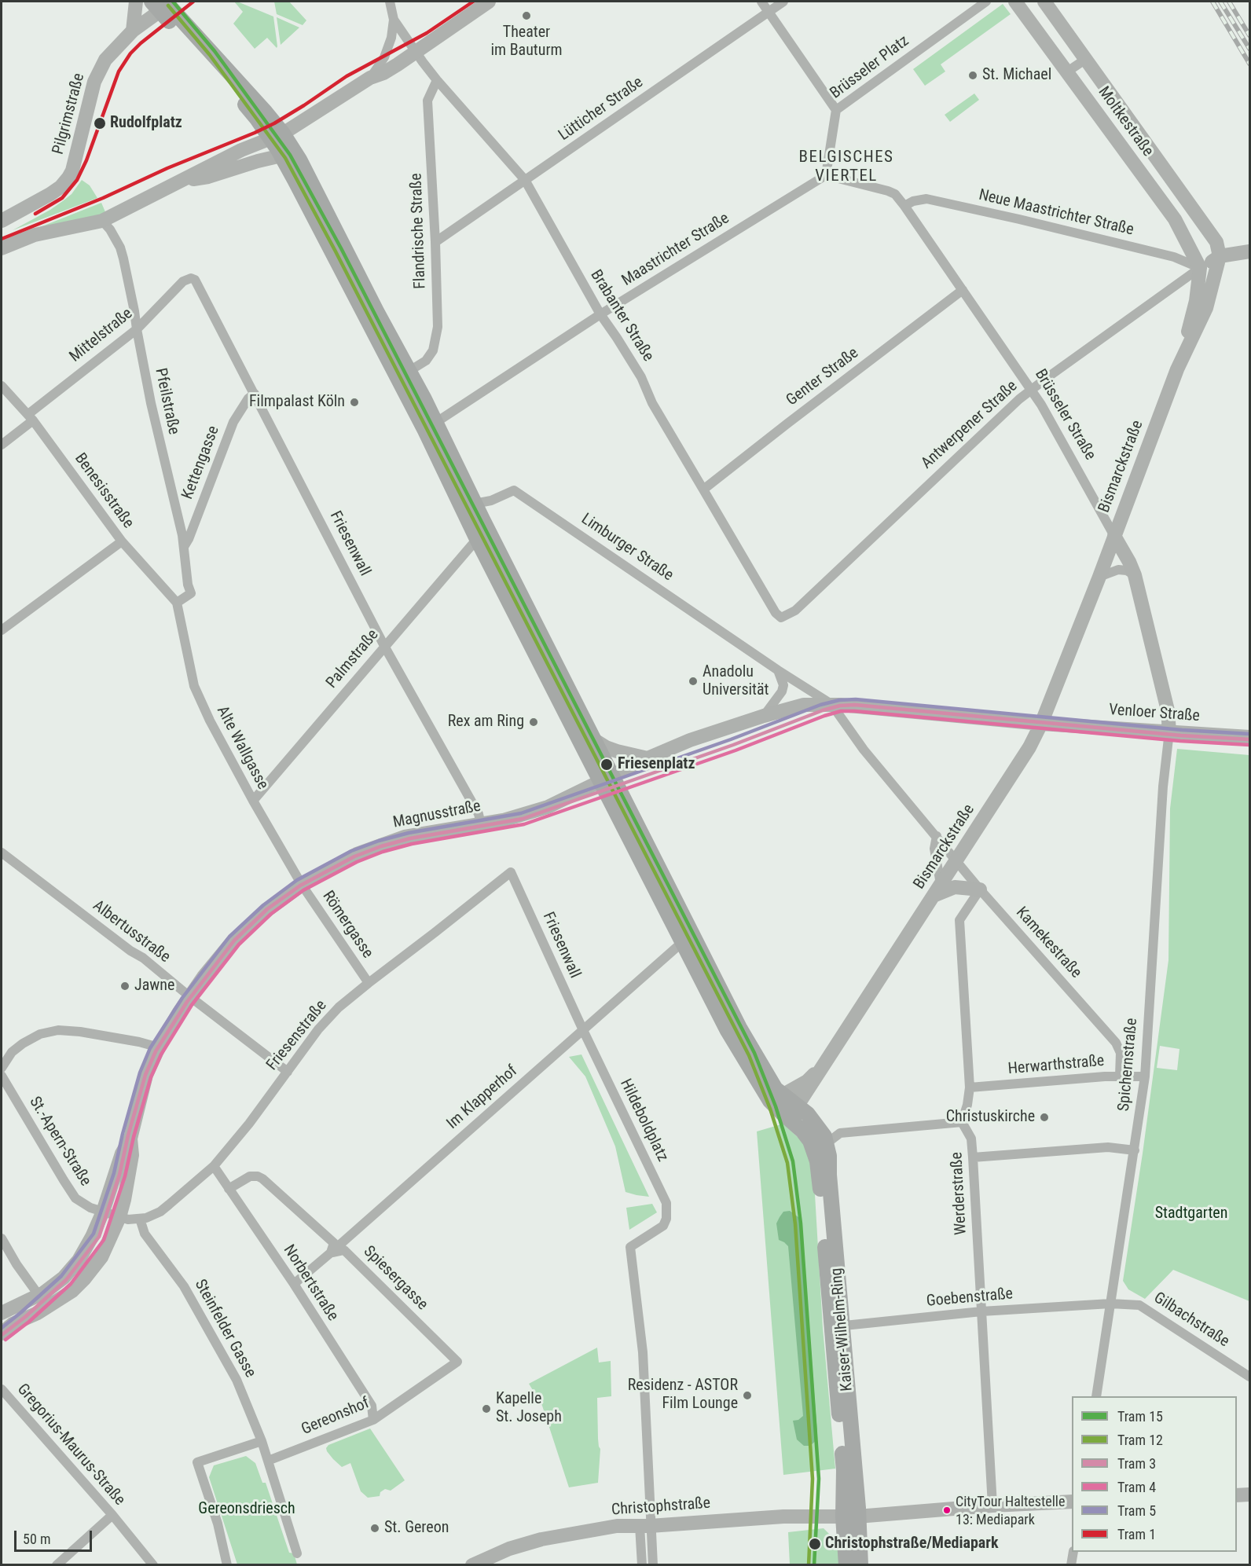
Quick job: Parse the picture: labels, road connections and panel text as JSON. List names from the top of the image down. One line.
{"streets":{"main road":["Kaiser-Wilhelm-Ring"],"street":["Brüsseler Platz","Lütticher Straße","Pilgrimstraße","Moltkestraße","Neue Maastrichter Straße","Flandrische Straße","Maastrichter Straße","Brabanter Straße","Mittelstraße","Genter Straße","Pfeilstraße","Brüsseler Straße","Antwerpener Straße","Kettengasse","Bismarckstraße","Benesisstraße","Friesenwall","Limburger Straße","Palmstraße","Venloer Straße","Alte Wallgasse","Magnusstraße","Römergasse","Albertusstraße","Kamekestraße","Friesenstraße","Spichernstraße","Herwarthstraße","Im Klapperhof","Hildeboldplatz","St.-Apern-Straße","Werderstraße","Spiesergasse","Norbertstraße","Goebenstraße","Gilbachstraße","Steinfelder Gasse","Gereonshof","Gregorius-Maurus-Straße","Christophstraße"]},"crossings":[["Brüsseler Platz","Maastrichter Straße"],["Brüsseler Platz","Brüsseler Straße"],["Lütticher Straße","Flandrische Straße"],["Lütticher Straße","Brabanter Straße"],["Moltkestraße","Neue Maastrichter Straße"],["Moltkestraße","Antwerpener Straße"],["Moltkestraße","Bismarckstraße"],["Neue Maastrichter Straße","Brüsseler Straße"],["Neue Maastrichter Straße","Antwerpener Straße"],["Neue Maastrichter Straße","Bismarckstraße"],["Flandrische Straße","Brabanter Straße"],["Maastrichter Straße","Brabanter Straße"],["Maastrichter Straße","Brüsseler Straße"],["Brabanter Straße","Genter Straße"],["Brabanter Straße","Antwerpener Straße"],["Mittelstraße","Pfeilstraße"],["Mittelstraße","Benesisstraße"],["Mittelstraße","Friesenwall"],["Genter Straße","Brüsseler Straße"],["Pfeilstraße","Kettengasse"],["Pfeilstraße","Benesisstraße"],["Pfeilstraße","Alte Wallgasse"],["Brüsseler Straße","Antwerpener Straße"],["Brüsseler Straße","Bismarckstraße"],["Brüsseler Straße","Venloer Straße"],["Brüsseler Straße","Spichernstraße"],["Antwerpener Straße","Bismarckstraße"],["Kettengasse","Friesenwall"],["Bismarckstraße","Venloer Straße"],["Bismarckstraße","Kamekestraße"],["Benesisstraße","Alte Wallgasse"],["Friesenwall","Palmstraße"],["Friesenwall","Magnusstraße"],["Friesenwall","Friesenstraße"],["Friesenwall","Im Klapperhof"],["Friesenwall","Hildeboldplatz"],["Limburger Straße","Venloer Straße"],["Limburger Straße","Kamekestraße"],["Palmstraße","Alte Wallgasse"],["Venloer Straße","Kamekestraße"],["Venloer Straße","Spichernstraße"],["Alte Wallgasse","Magnusstraße"],["Alte Wallgasse","Römergasse"],["Magnusstraße","Römergasse"],["Magnusstraße","Albertusstraße"],["Magnusstraße","Friesenstraße"],["Magnusstraße","St.-Apern-Straße"],["Römergasse","Friesenstraße"],["Albertusstraße","Friesenstraße"],["Kamekestraße","Herwarthstraße"],["Friesenstraße","Norbertstraße"],["Friesenstraße","Steinfelder Gasse"],["Spichernstraße","Herwarthstraße"],["Spichernstraße","Goebenstraße"],["Spichernstraße","Gilbachstraße"],["Im Klapperhof","Hildeboldplatz"],["Im Klapperhof","Spiesergasse"],["Im Klapperhof","Norbertstraße"],["Im Klapperhof","Kaiser-Wilhelm-Ring"],["Hildeboldplatz","Christophstraße"],["Werderstraße","Goebenstraße"],["Werderstraße","Christophstraße"],["Spiesergasse","Gereonshof"],["Norbertstraße","Gereonshof"],["Goebenstraße","Gilbachstraße"],["Goebenstraße","Kaiser-Wilhelm-Ring"],["Steinfelder Gasse","Gereonshof"],["Kaiser-Wilhelm-Ring","Christophstraße"]],"districts":["BELGISCHES VIERTEL"],"parks":["Stadtgarten","Gereonsdriesch"],"places":["Theater im Bauturm","St. Michael","Rudolfplatz","Filmpalast Köln","Anadolu Universität","Rex am Ring","Friesenplatz","Jawne","Christuskirche","Residenz - ASTOR Film Lounge","Kapelle St. Joseph","CityTour Haltestelle 13: Mediapark","St. Gereon","Christophstraße/Mediapark"],"lines":["tram line 15","tram line 1","tram line 12","tram line 5","tram line 3","tram line 4"],"legend":["Tram 15","Tram 12","Tram 3","Tram 4","Tram 5","Tram 1"],"scale_bar":"50 m"}
